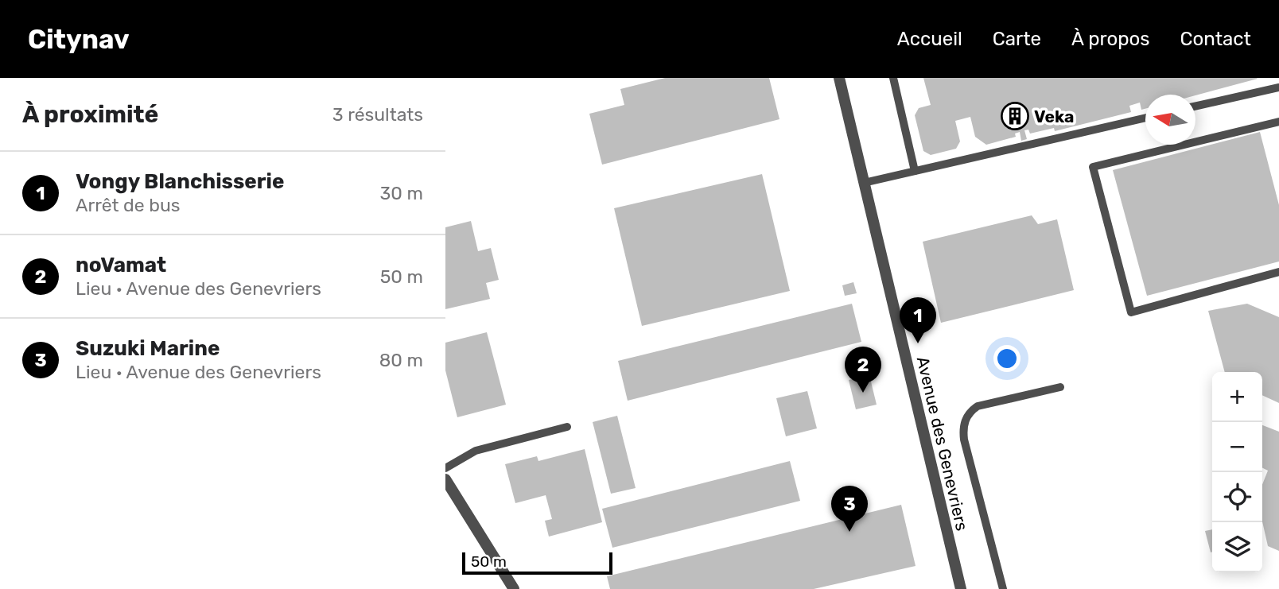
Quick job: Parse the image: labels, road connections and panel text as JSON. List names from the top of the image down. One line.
{"streets":{"street":["Avenue des Genevriers"]},"places":{"building":["Veka"]},"scale_bar":"50 m","north":"left","page":{"header":"Citynav","nav":["Accueil","Carte","À propos","Contact"],"heading":["À proximité","3 résultats"],"list":[{"mark":"1","name":"Vongy Blanchisserie","note":"Arrêt de bus","value":"30 m"},{"mark":"2","name":"noVamat","note":"Lieu · Avenue des Genevriers","value":"50 m"},{"mark":"3","name":"Suzuki Marine","note":"Lieu · Avenue des Genevriers","value":"80 m"}],"pins":["1","2","3"],"map_buttons":["+","−"],"scale":"50 m"}}
